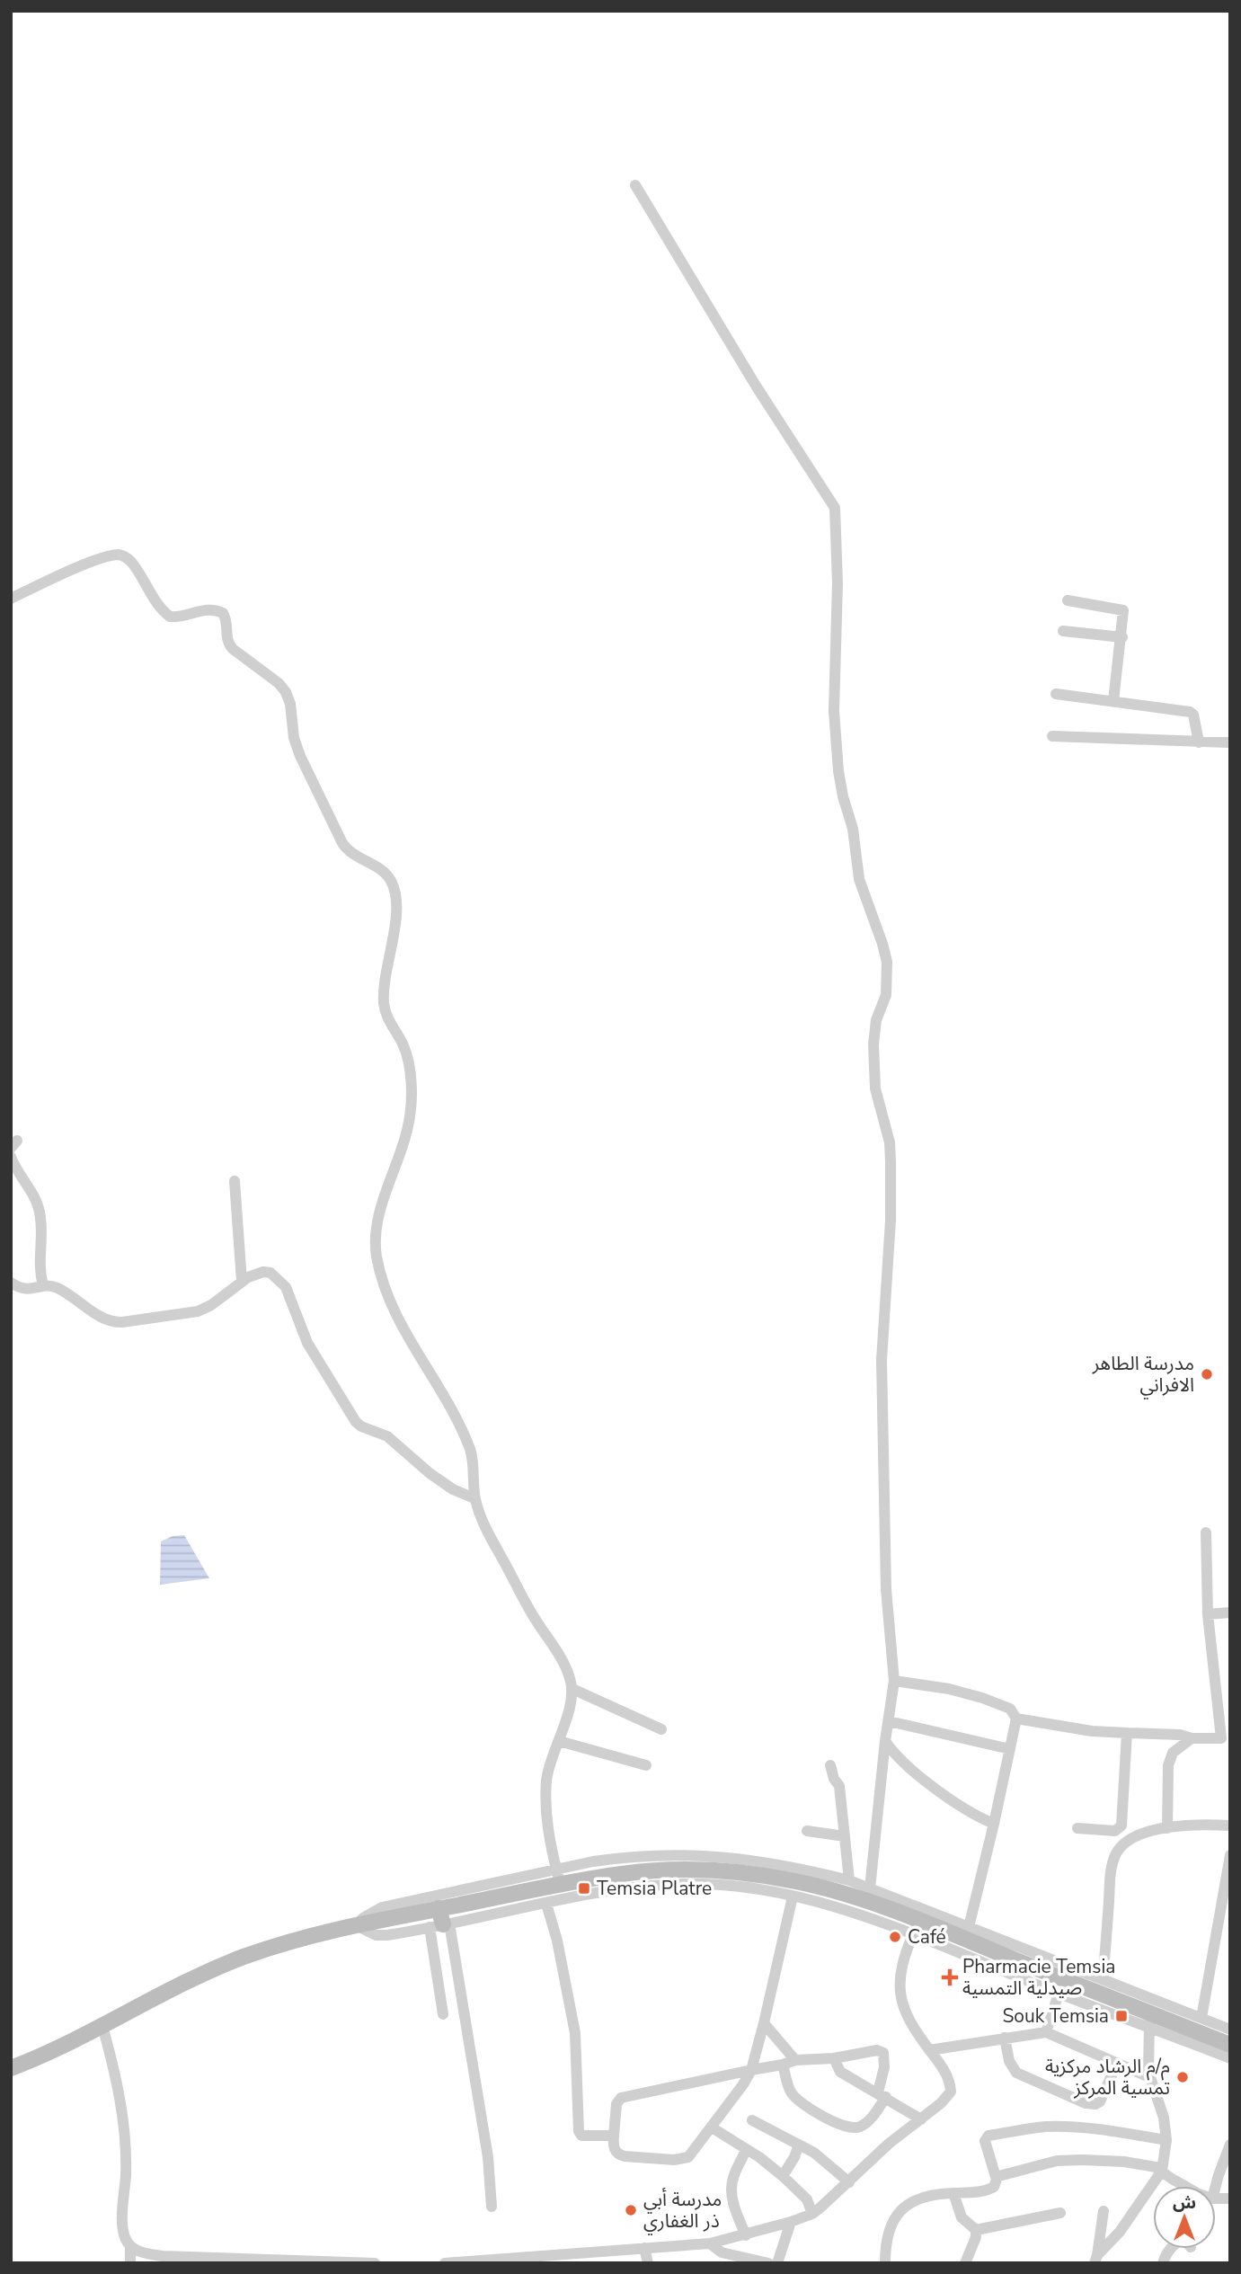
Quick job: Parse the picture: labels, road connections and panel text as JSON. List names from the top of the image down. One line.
{"places":{"other":["مدرسة الطاهر الافراني","Café","م/م الرشاد مركزية تمسية المركز","مدرسة أبي ذر الغفاري"],"transit":["Temsia Platre","Souk Temsia"],"health":["Pharmacie Temsia صيدلية التمسية"]},"north":"top"}
